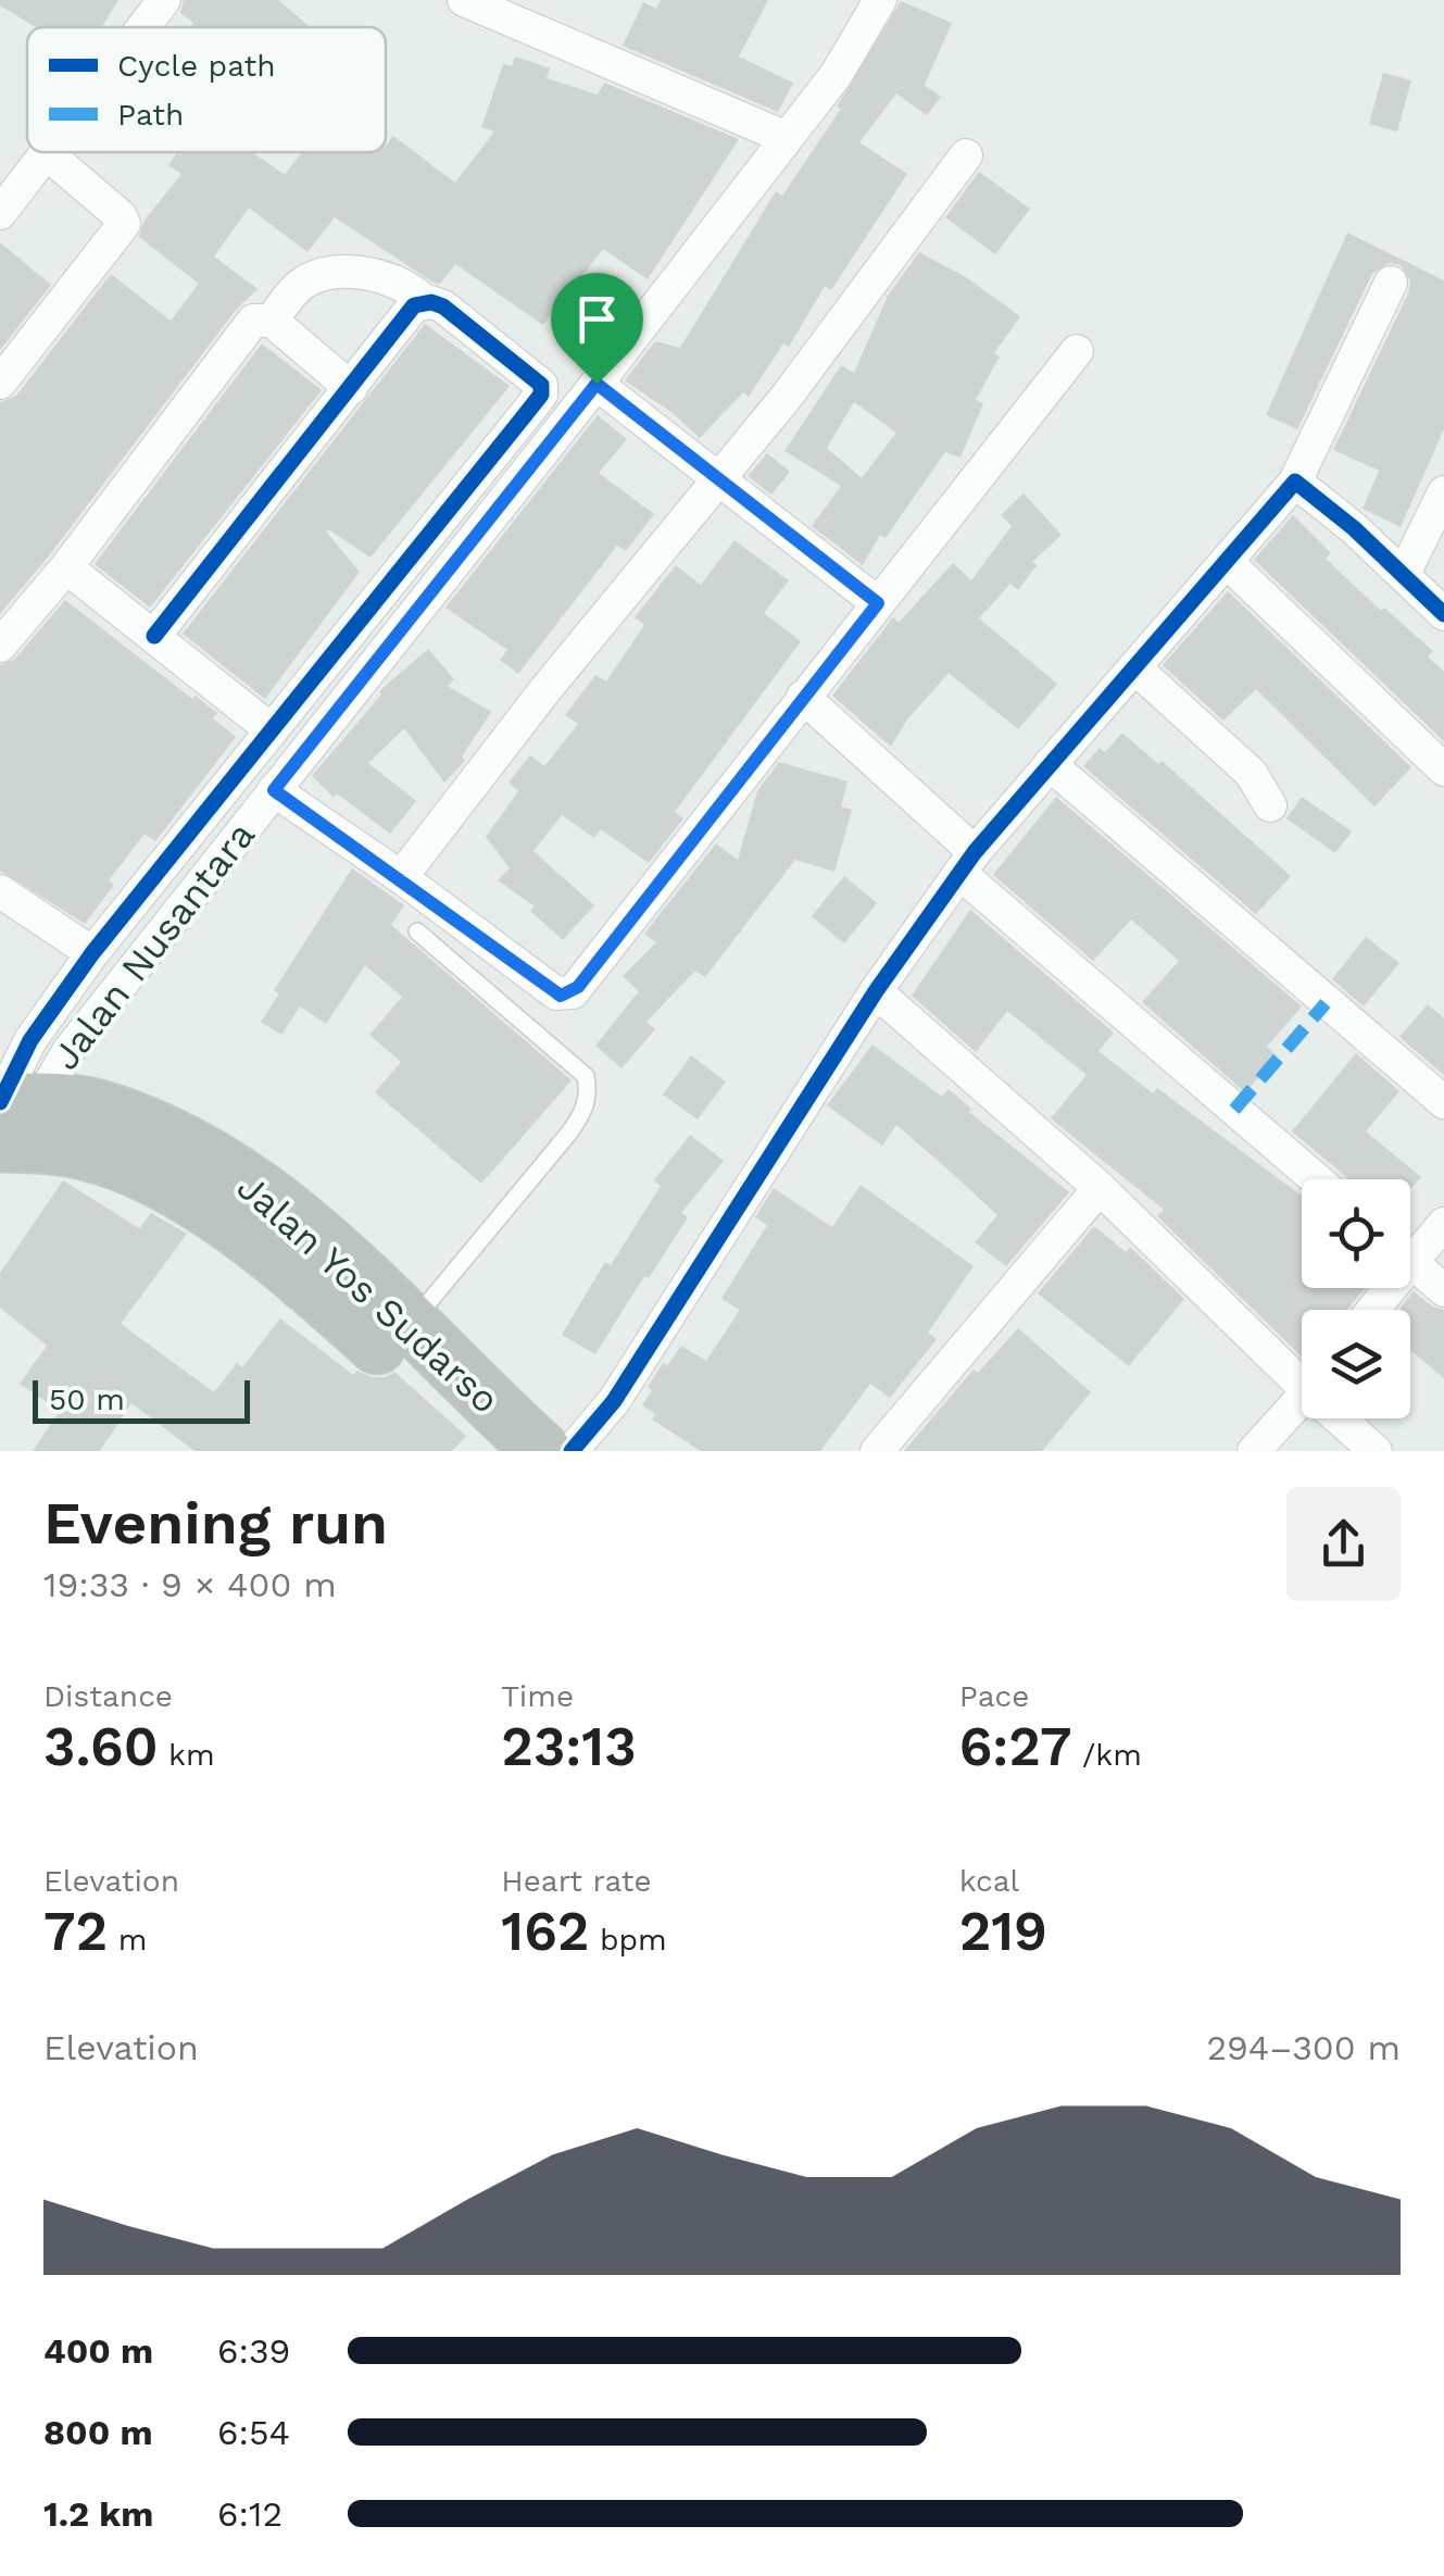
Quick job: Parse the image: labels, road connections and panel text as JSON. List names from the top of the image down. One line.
{"streets":{"highway":["Jalan Yos Sudarso"],"street":["Jalan Nusantara"]},"crossings":[["Jalan Nusantara","Jalan Yos Sudarso"]],"legend":["Cycle path","Path"],"scale_bar":"50 m","page":{"scale":"50 m","heading":["Evening run","19:33 · 9 × 400 m"],"stats":[["Distance","3.60 km"],["Time","23:13"],["Pace","6:27 /km"],["Elevation","72 m"],["Heart rate","162 bpm"],["kcal","219"]],"chart":["Elevation","294–300 m"],"list":[{"name":"400 m","note":"6:39"},{"name":"800 m","note":"6:54"},{"name":"1.2 km","note":"6:12"}]}}
